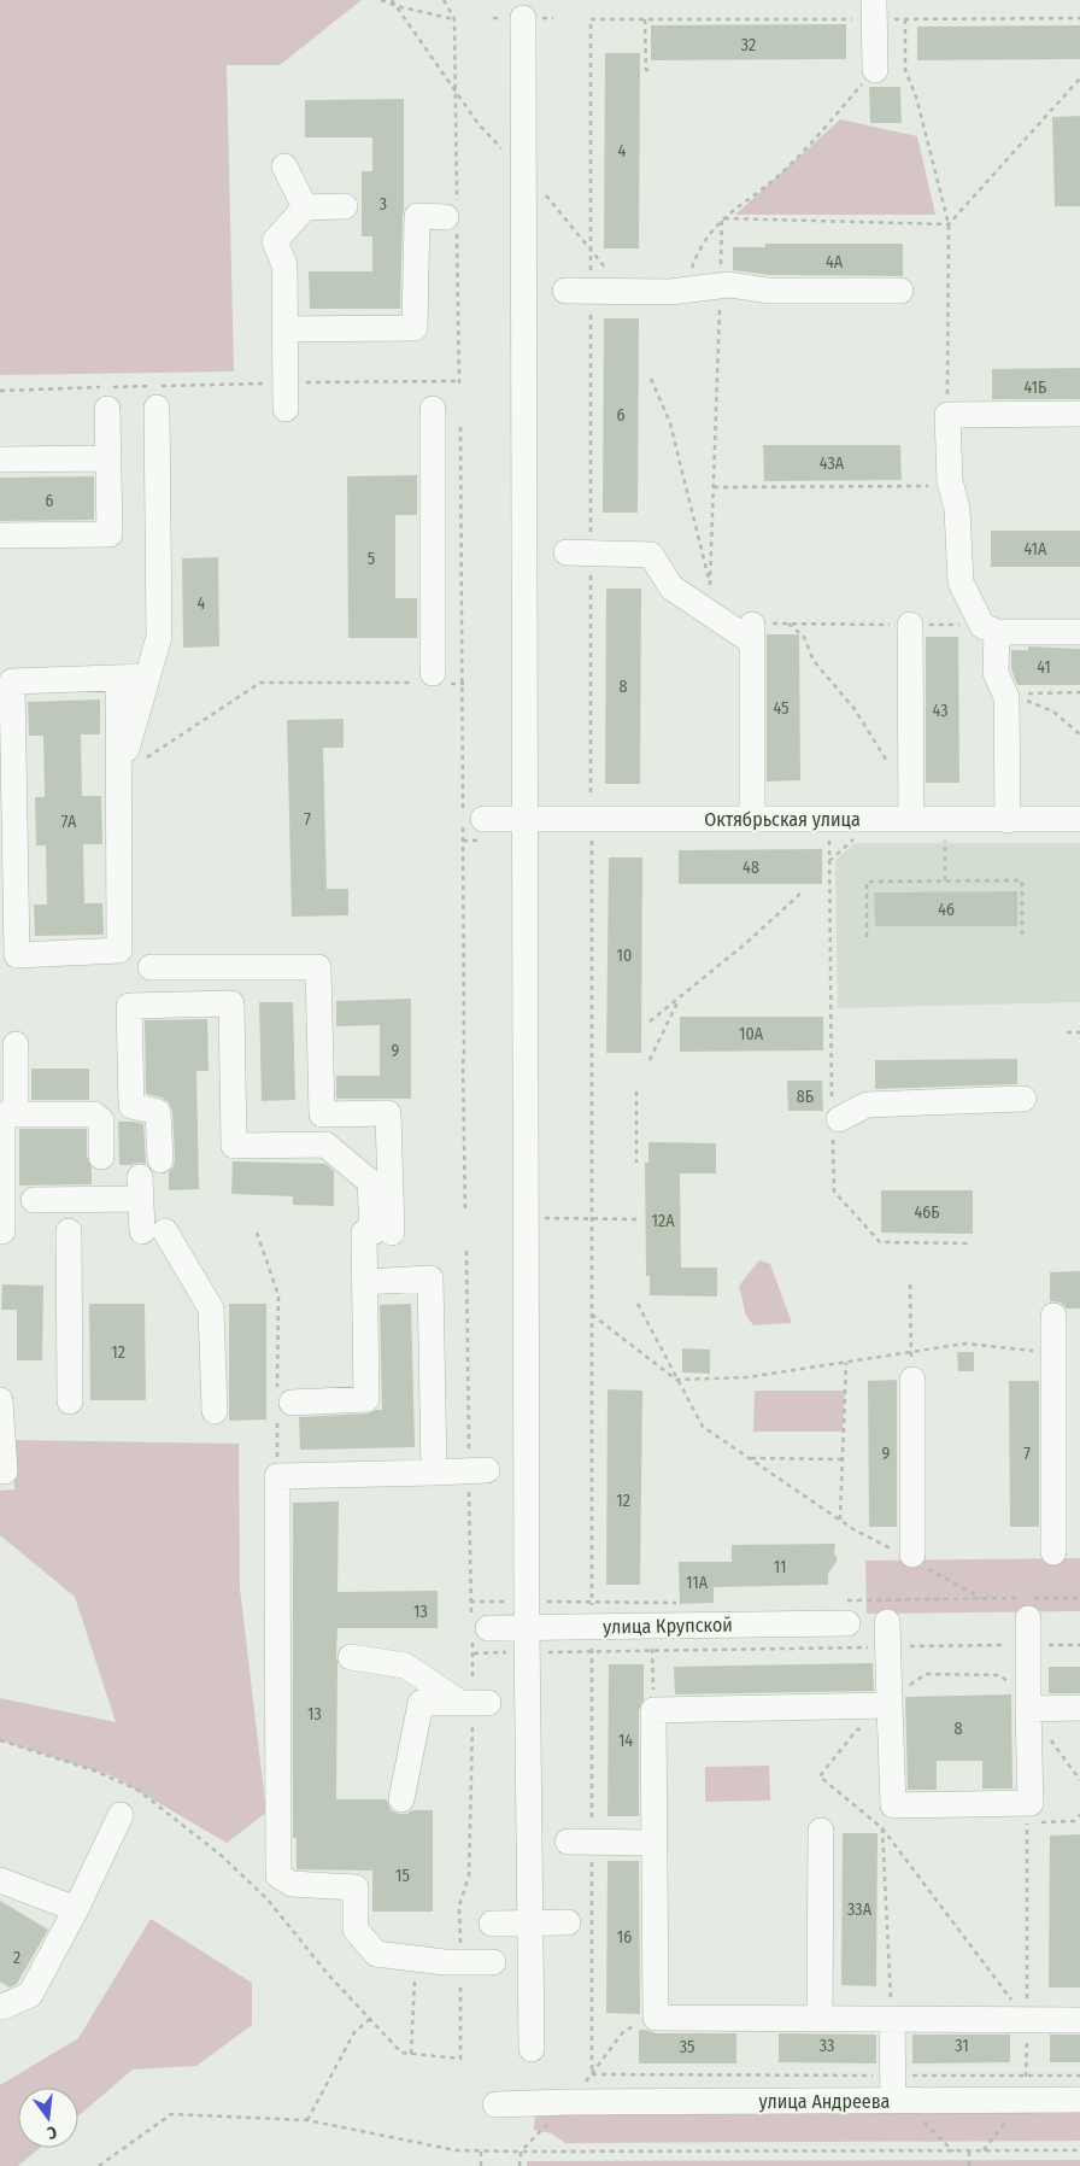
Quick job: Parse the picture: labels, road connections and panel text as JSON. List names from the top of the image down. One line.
{"streets":{"street":["Октябрьская улица","улица Крупской","улица Андреева"]},"house_numbers":["32","4","3","4А","41Б","6","43А","6","41А","5","4","41","8","45","43","7","7А","48","46","10","10А","9","8Б","46Б","12А","12","9","7","12","11","11А","13","13","8","14","15","33А","16","2","33","31","35"],"north":"bottom"}
